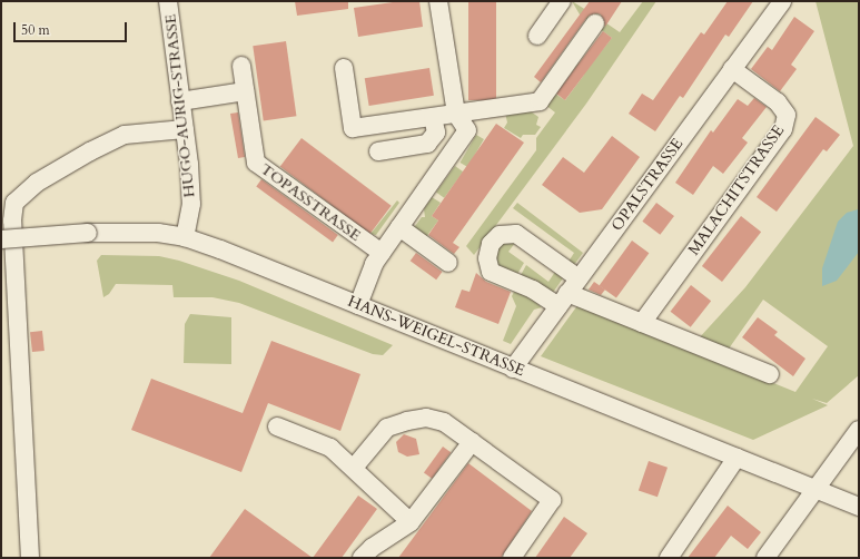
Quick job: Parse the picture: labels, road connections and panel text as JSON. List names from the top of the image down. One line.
{"streets":{"street":["HUGO-AURIG-STRASSE","OPALSTRASSE","MALACHITSTRASSE","TOPASSTRASSE","HANS-WEIGEL-STRASSE"]},"crossings":[["HUGO-AURIG-STRASSE","HANS-WEIGEL-STRASSE"],["OPALSTRASSE","MALACHITSTRASSE"],["OPALSTRASSE","HANS-WEIGEL-STRASSE"]],"scale_bar":"50 m"}
